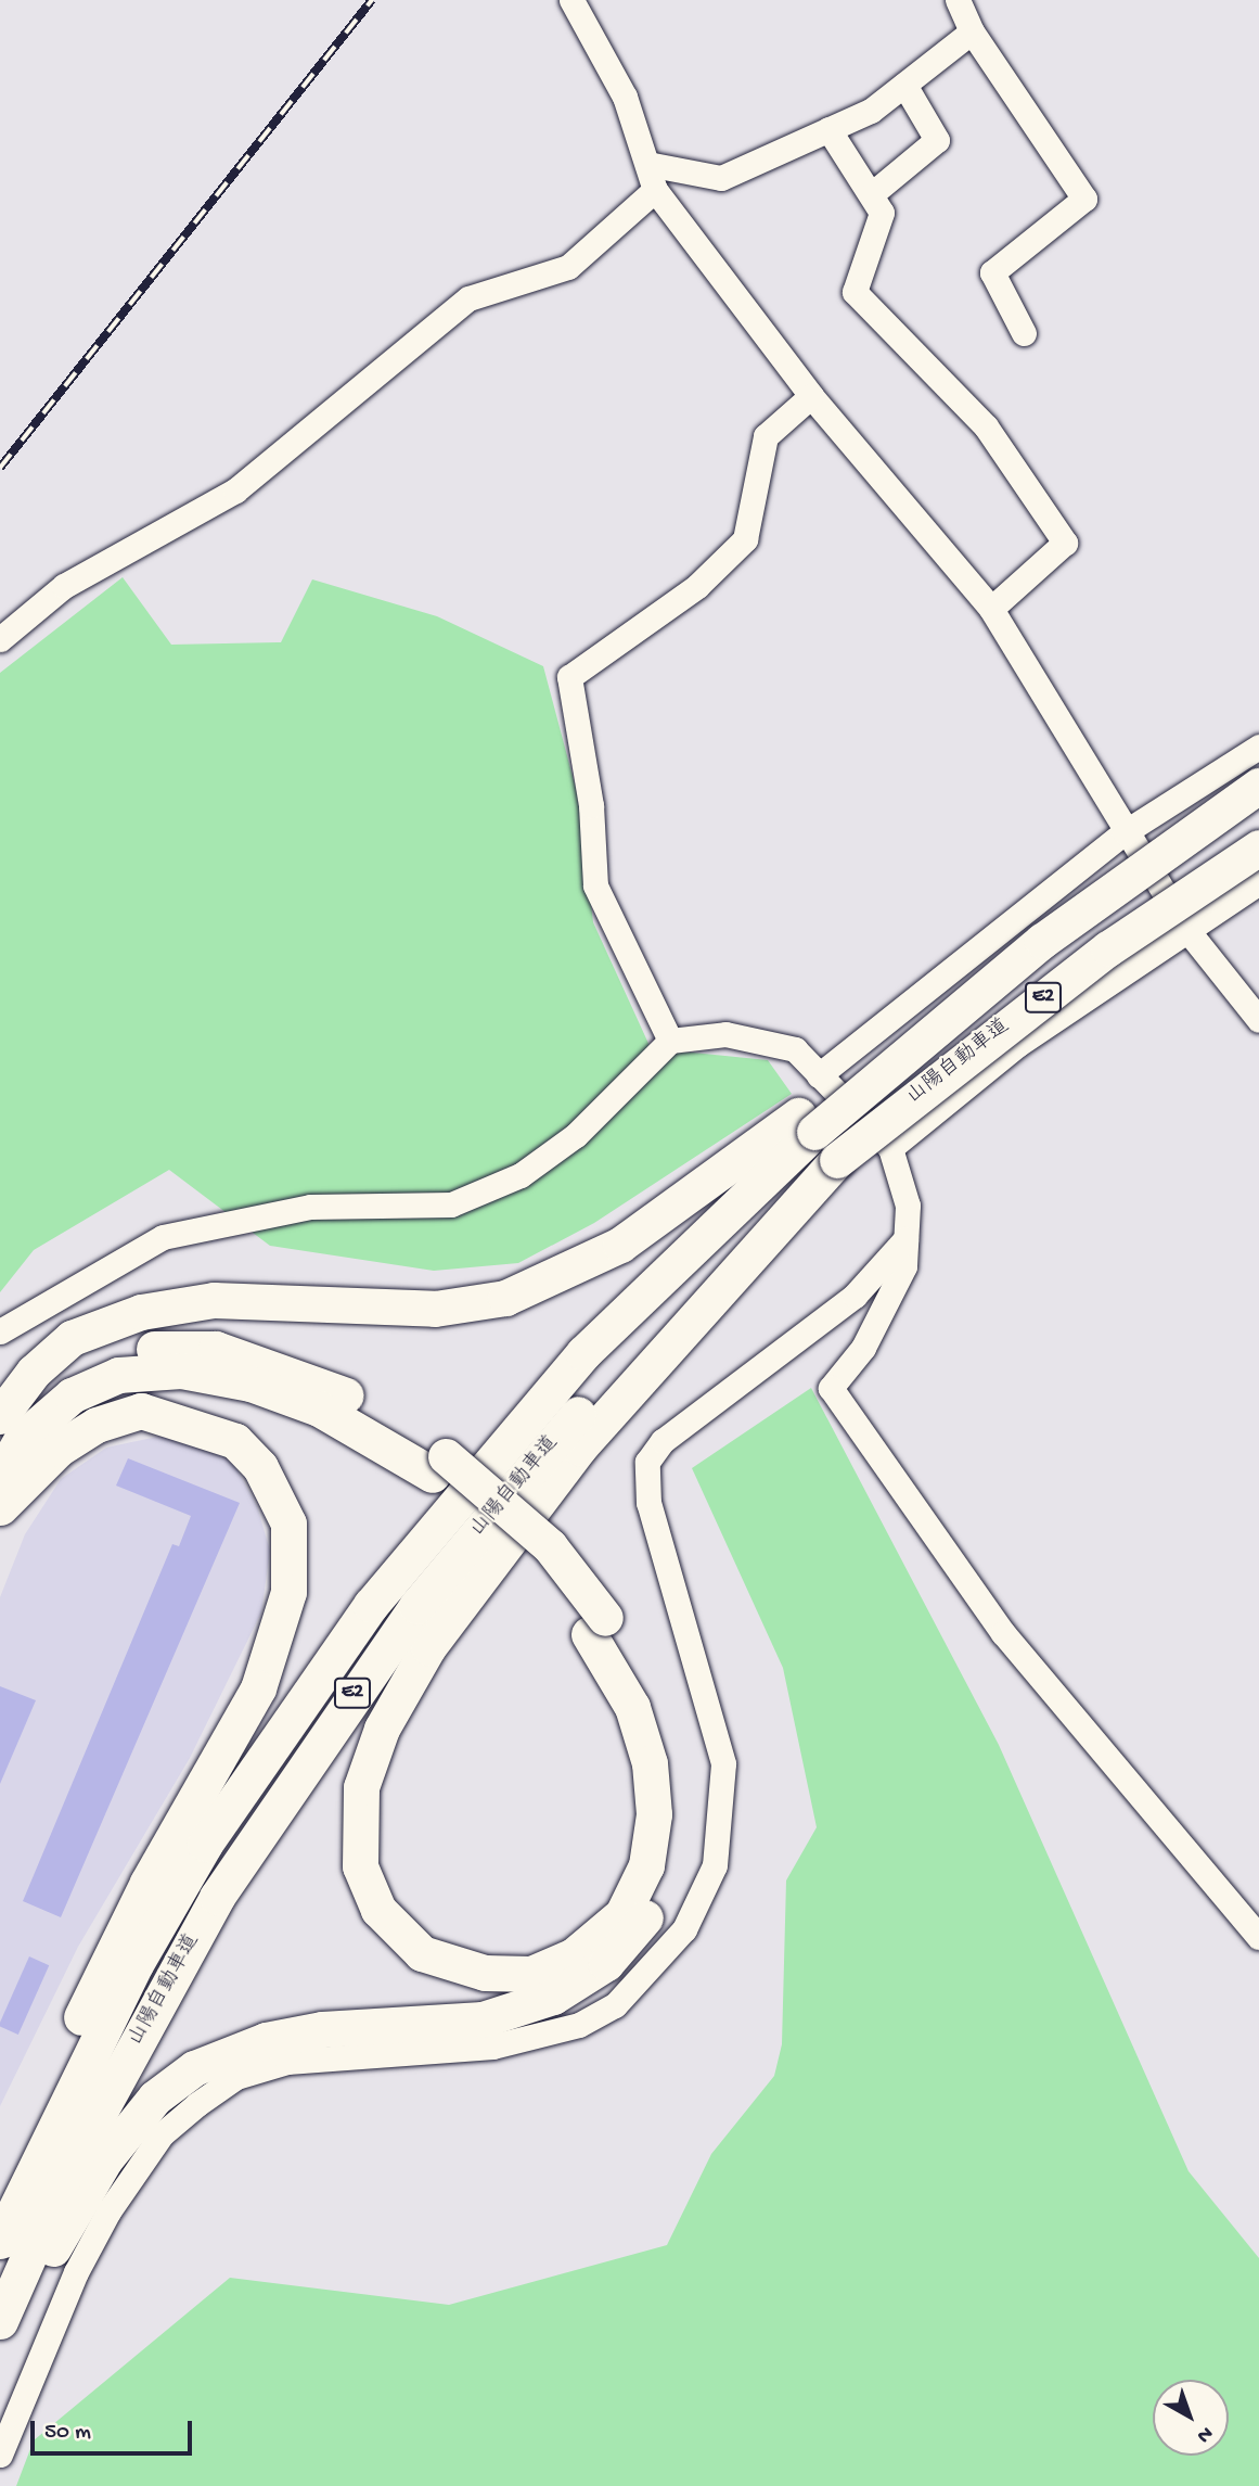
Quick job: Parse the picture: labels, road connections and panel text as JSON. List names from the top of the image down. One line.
{"streets":{"highway":["E2","山陽自動車道"]},"scale_bar":"50 m","north":"bottom right"}
